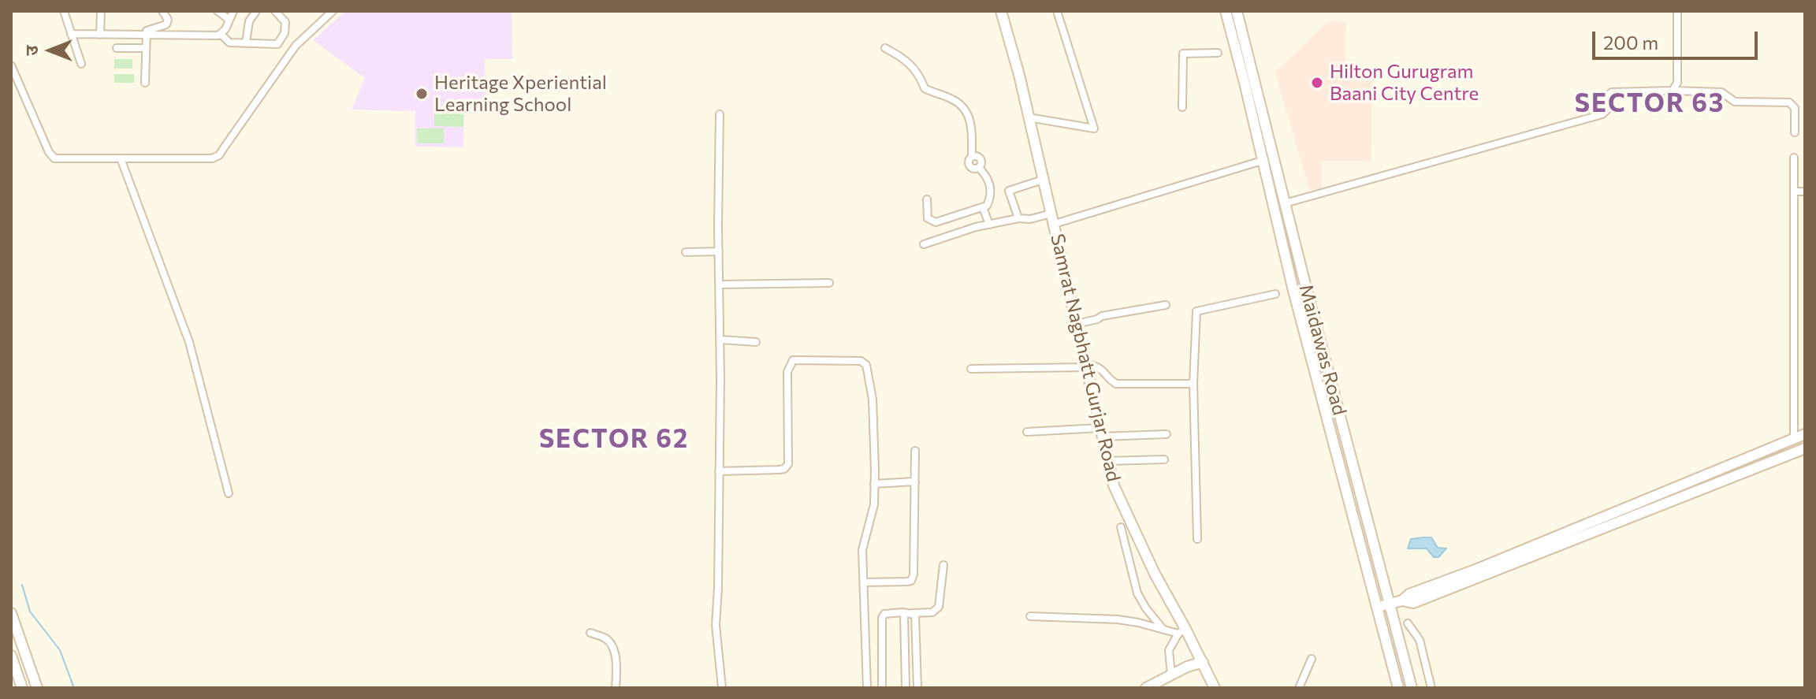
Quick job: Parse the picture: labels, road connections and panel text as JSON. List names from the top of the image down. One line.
{"streets":{"street":["Maidawas Road","Samrat Nagbhatt Gurjar Road"]},"districts":["SECTOR 63","SECTOR 62"],"places":["Hilton Gurugram Baani City Centre","Heritage Xperiential Learning School"],"scale_bar":"200 m","north":"left"}
